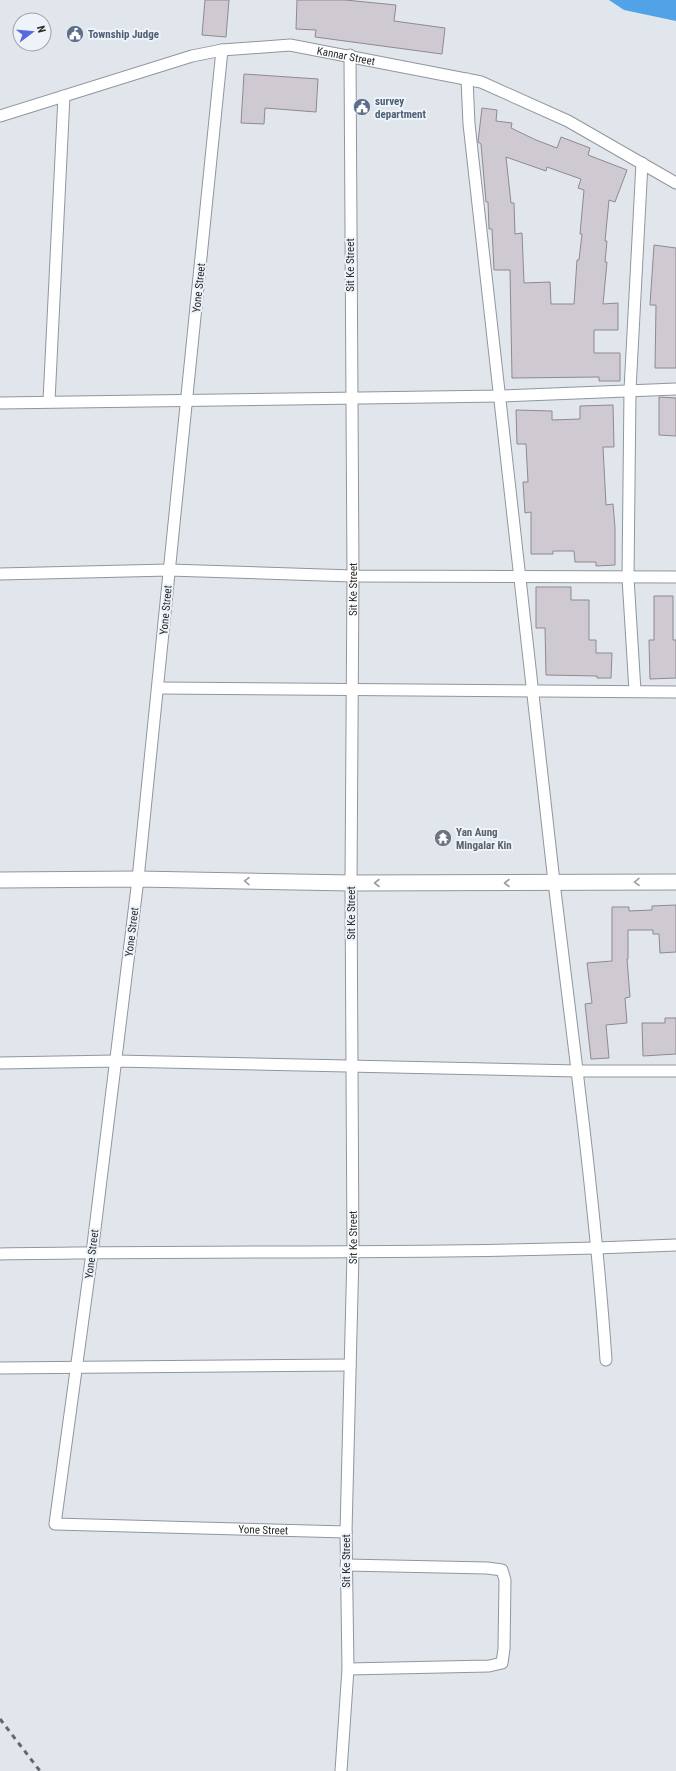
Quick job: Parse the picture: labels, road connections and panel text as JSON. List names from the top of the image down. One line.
{"streets":{"street":["Kannar Street","Sit Ke Street","Yone Street"]},"crossings":[["Kannar Street","Sit Ke Street"],["Kannar Street","Yone Street"],["Sit Ke Street","Yone Street"]],"places":{"public building":["Township Judge","survey department"],"temple":["Yan Aung Mingalar Kin"]},"north":"right"}
